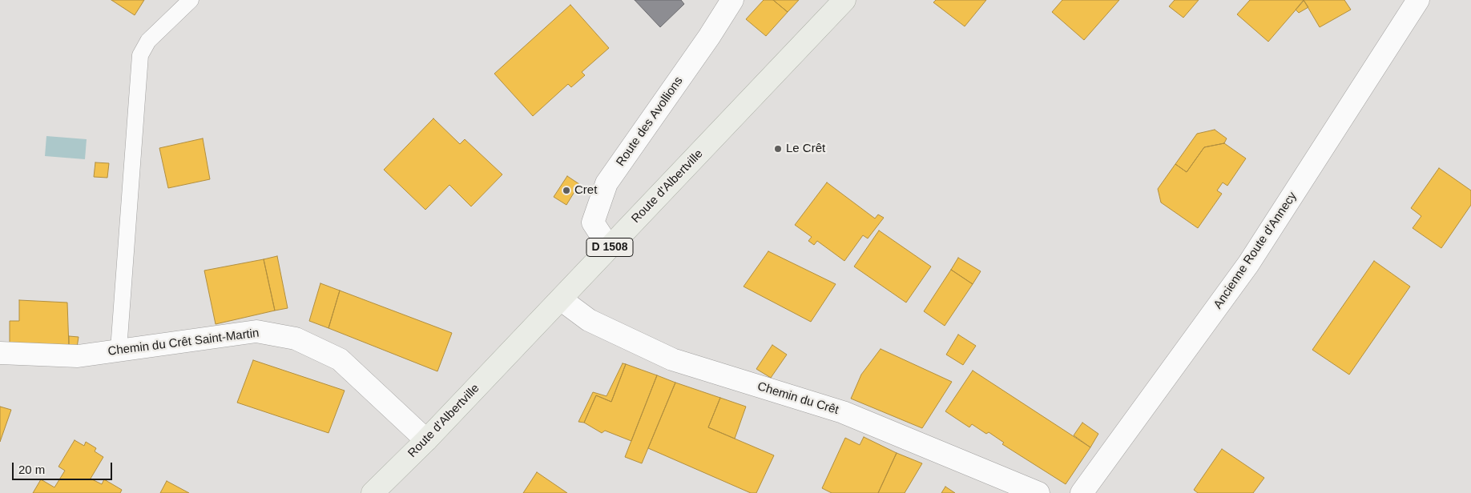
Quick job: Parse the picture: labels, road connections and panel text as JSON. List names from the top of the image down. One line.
{"streets":{"main road":["Route d'Albertville","D 1508"],"street":["Route des Avollions","Ancienne Route d'Annecy","Chemin du Crêt Saint-Martin","Chemin du Crêt"]},"crossings":[["Route des Avollions","Route d'Albertville"],["Route d'Albertville","Chemin du Crêt Saint-Martin"],["Route d'Albertville","Chemin du Crêt"]],"places":["Le Crêt","Cret"],"scale_bar":"20 m"}
